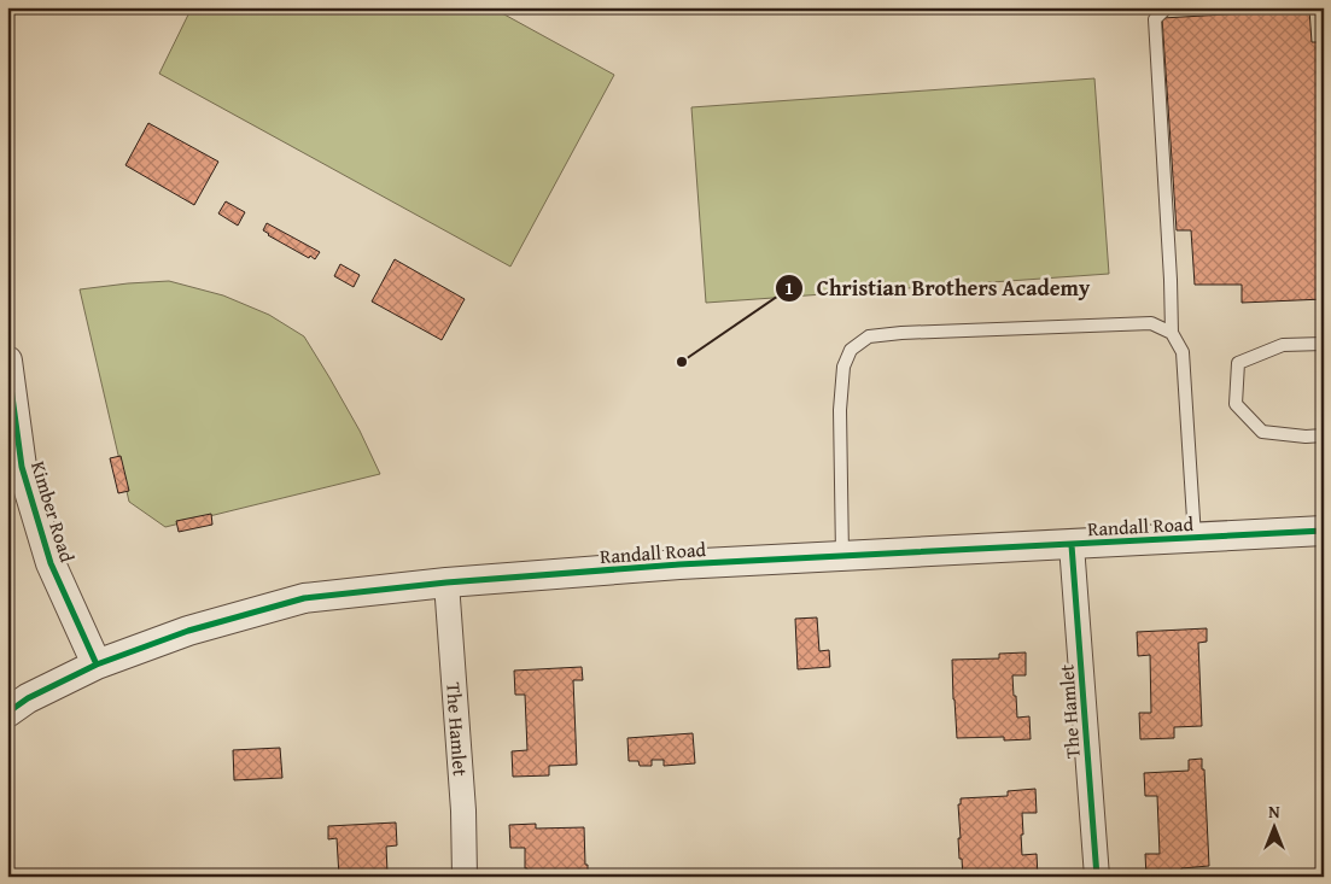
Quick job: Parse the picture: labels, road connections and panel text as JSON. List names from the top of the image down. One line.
{"streets":{"street":["Kimber Road","Randall Road","The Hamlet"]},"crossings":[["Kimber Road","Randall Road"],["Randall Road","The Hamlet"]],"places":["Christian Brothers Academy"],"north":"top"}
